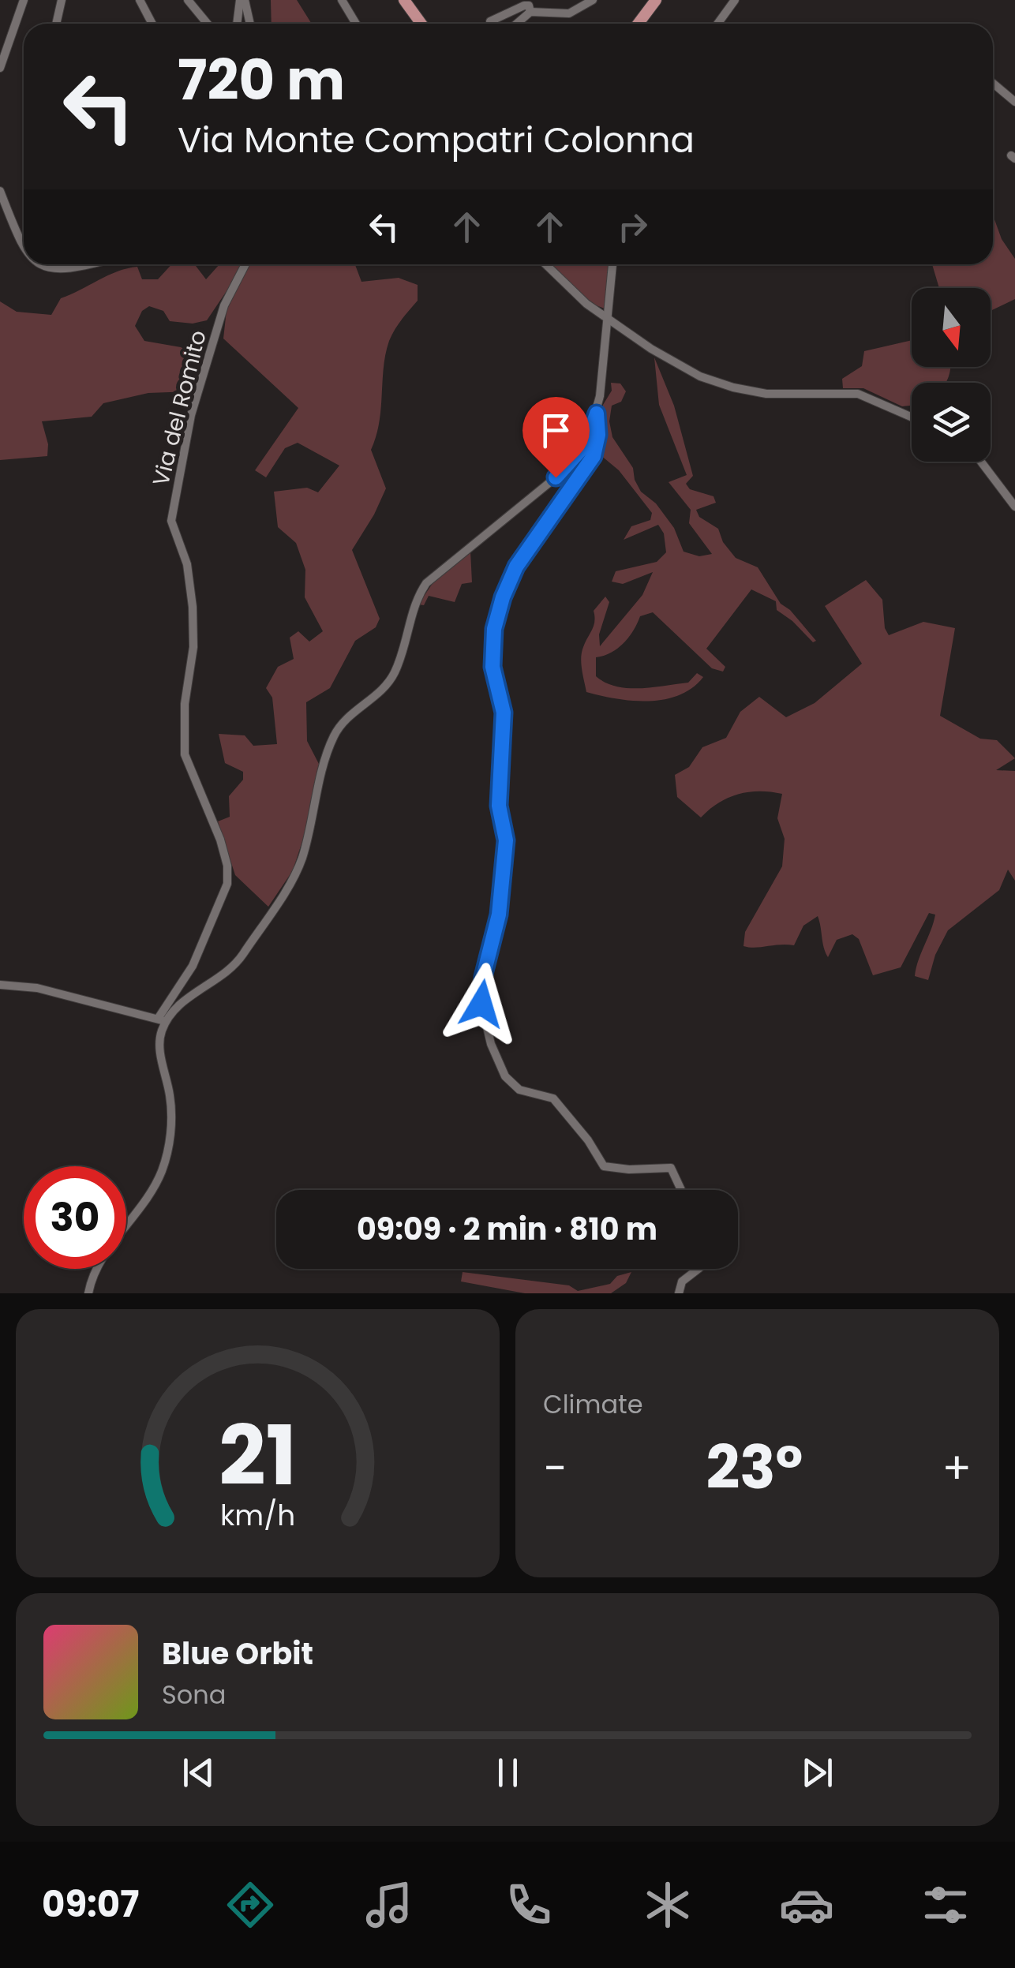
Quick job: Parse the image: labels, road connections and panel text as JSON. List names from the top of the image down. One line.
{"streets":{"street":["Via del Romito"]},"north":"bottom","page":{"turn":["720 m","Via Monte Compatri Colonna"],"limit":"30","trip":"09:09 · 2 min · 810 m","tile":"Climate","heat":["−","23°","+"],"song":["Blue Orbit","Sona"],"tabs":"09:07","gauge":["21","km/h"]}}
